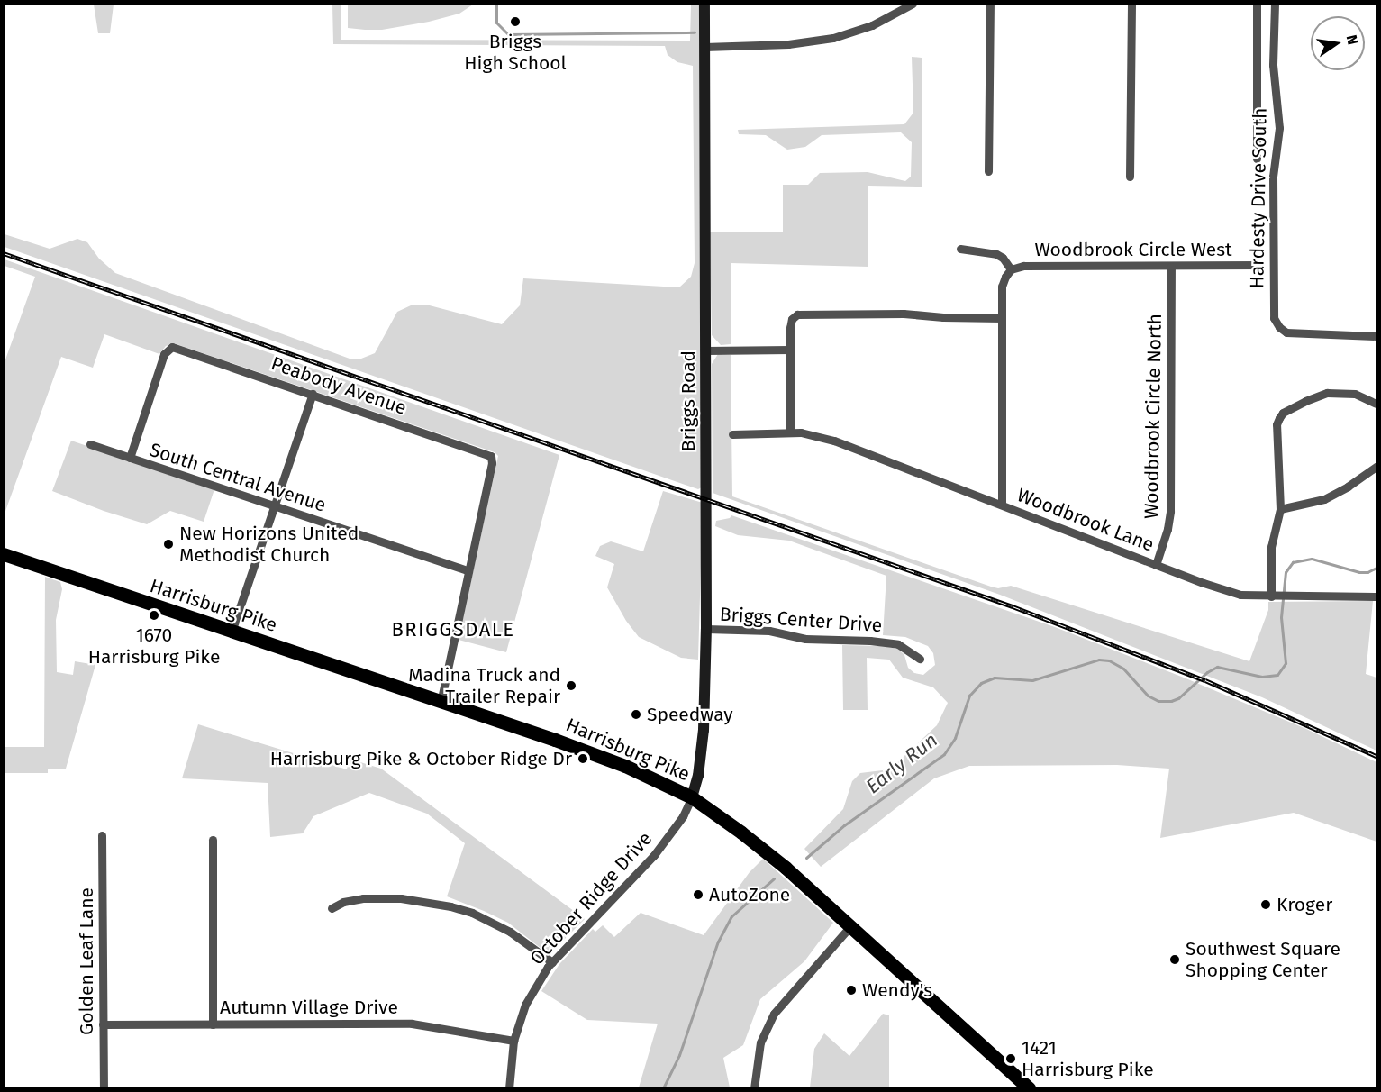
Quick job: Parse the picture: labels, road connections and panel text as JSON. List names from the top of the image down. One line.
{"streets":{"main road":["Harrisburg Pike"],"street":["Hardesty Drive South","Woodbrook Circle West","Peabody Avenue","Briggs Road","Woodbrook Circle North","South Central Avenue","Woodbrook Lane","Briggs Center Drive","October Ridge Drive","Golden Leaf Lane","Autumn Village Drive"]},"crossings":[["Woodbrook Circle West","Woodbrook Circle North"],["Woodbrook Circle West","Woodbrook Lane"],["Peabody Avenue","South Central Avenue"],["Briggs Road","Harrisburg Pike"],["Briggs Road","Briggs Center Drive"],["Briggs Road","October Ridge Drive"],["Woodbrook Circle North","Woodbrook Lane"],["Harrisburg Pike","October Ridge Drive"],["October Ridge Drive","Autumn Village Drive"],["Golden Leaf Lane","Autumn Village Drive"]],"districts":["BRIGGSDALE"],"water":["Early Run"],"places":["Briggs High School","New Horizons United Methodist Church","1670 Harrisburg Pike","Madina Truck and Trailer Repair","Speedway","Harrisburg Pike & October Ridge Dr","AutoZone","Kroger","Southwest Square Shopping Center","Wendy's","1421 Harrisburg Pike"],"north":"right"}
